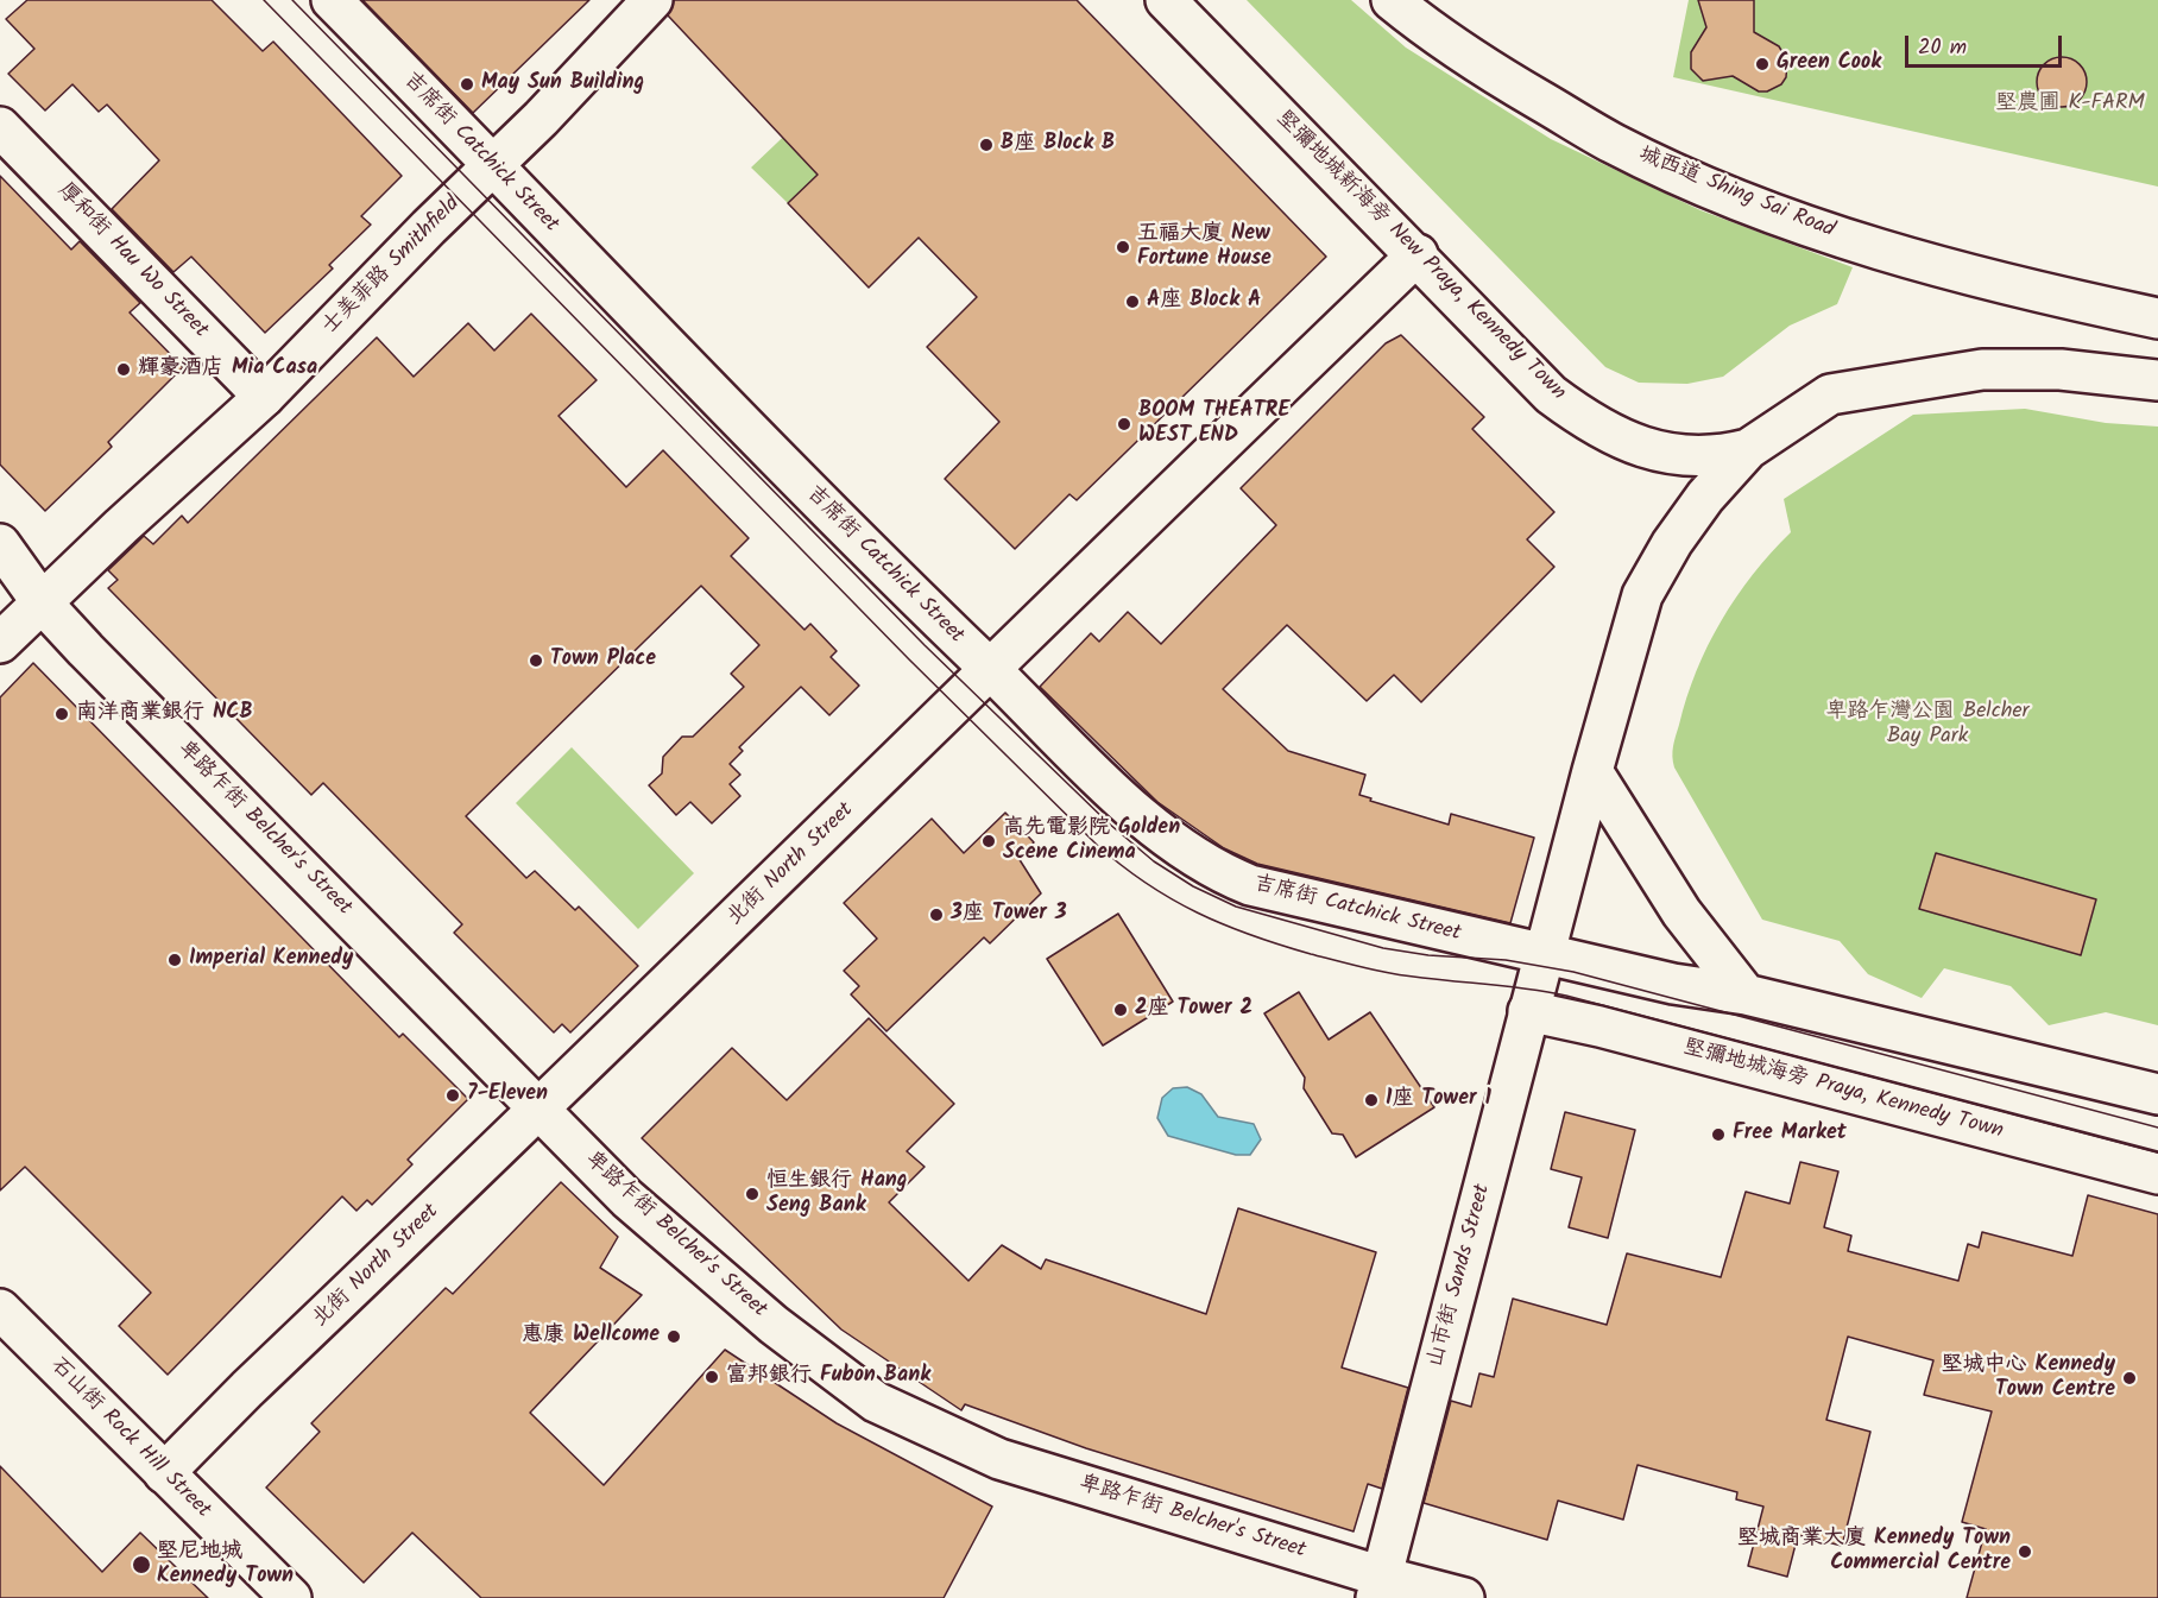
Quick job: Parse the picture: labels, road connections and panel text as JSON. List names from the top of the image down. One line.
{"streets":{"main road":["吉席街 Catchick Street","城西道 Shing Sai Road","堅彌地城新海旁 New Praya, Kennedy Town","厚和街 Hau Wo Street","士美菲路 Smithfield","卑路乍街 Belcher's Street","北街 North Street","堅彌地城海旁 Praya, Kennedy Town","山市街 Sands Street","石山街 Rock Hill Street"]},"crossings":[["吉席街 Catchick Street","士美菲路 Smithfield"],["吉席街 Catchick Street","北街 North Street"],["吉席街 Catchick Street","山市街 Sands Street"],["堅彌地城新海旁 New Praya, Kennedy Town","北街 North Street"],["厚和街 Hau Wo Street","士美菲路 Smithfield"],["士美菲路 Smithfield","卑路乍街 Belcher's Street"],["卑路乍街 Belcher's Street","北街 North Street"],["卑路乍街 Belcher's Street","山市街 Sands Street"],["北街 North Street","石山街 Rock Hill Street"],["堅彌地城海旁 Praya, Kennedy Town","山市街 Sands Street"]],"parks":["堅農圃 K-FARM","卑路乍灣公園 Belcher Bay Park"],"places":["Green Cook","May Sun Building","B座 Block B","五福大廈 New Fortune House","A座 Block A","輝豪酒店 Mia Casa","BOOM THEATRE WEST END","Town Place","南洋商業銀行 NCB","高先電影院 Golden Scene Cinema","3座 Tower 3","Imperial Kennedy","2座 Tower 2","7-Eleven","1座 Tower 1","Free Market","恒生銀行 Hang Seng Bank","惠康 Wellcome","富邦銀行 Fubon Bank","堅城中心 Kennedy Town Centre","堅城商業大廈 Kennedy Town Commercial Centre","堅尼地城 Kennedy Town"],"scale_bar":"20 m"}
